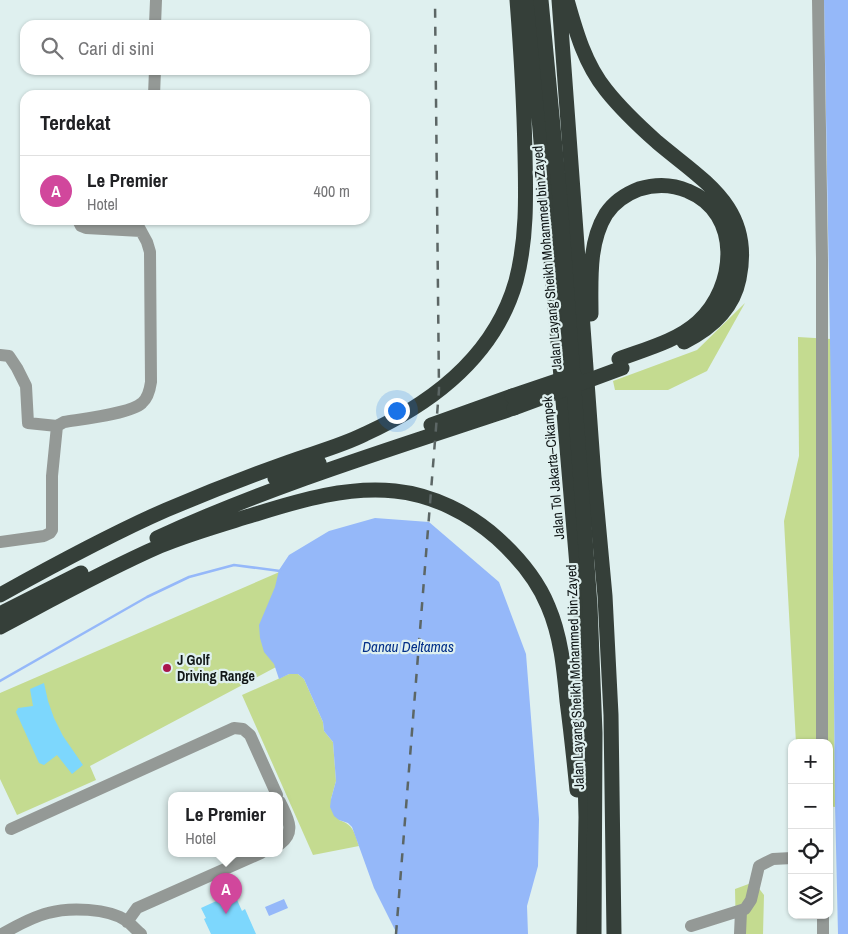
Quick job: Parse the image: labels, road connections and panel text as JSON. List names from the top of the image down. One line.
{"streets":{"highway":["Jalan Layang Sheikh Mohammed bin Zayed","Jalan Tol Jakarta–Cikampek"]},"water":["Danau Deltamas"],"places":["J Golf Driving Range"],"page":{"search":"Cari di sini","heading":"Terdekat","list":[{"mark":"A","name":"Le Premier","note":"Hotel","value":"400 m"}],"map_buttons":["+","−"],"popup":["Le Premier","Hotel"],"pins":"A"}}
